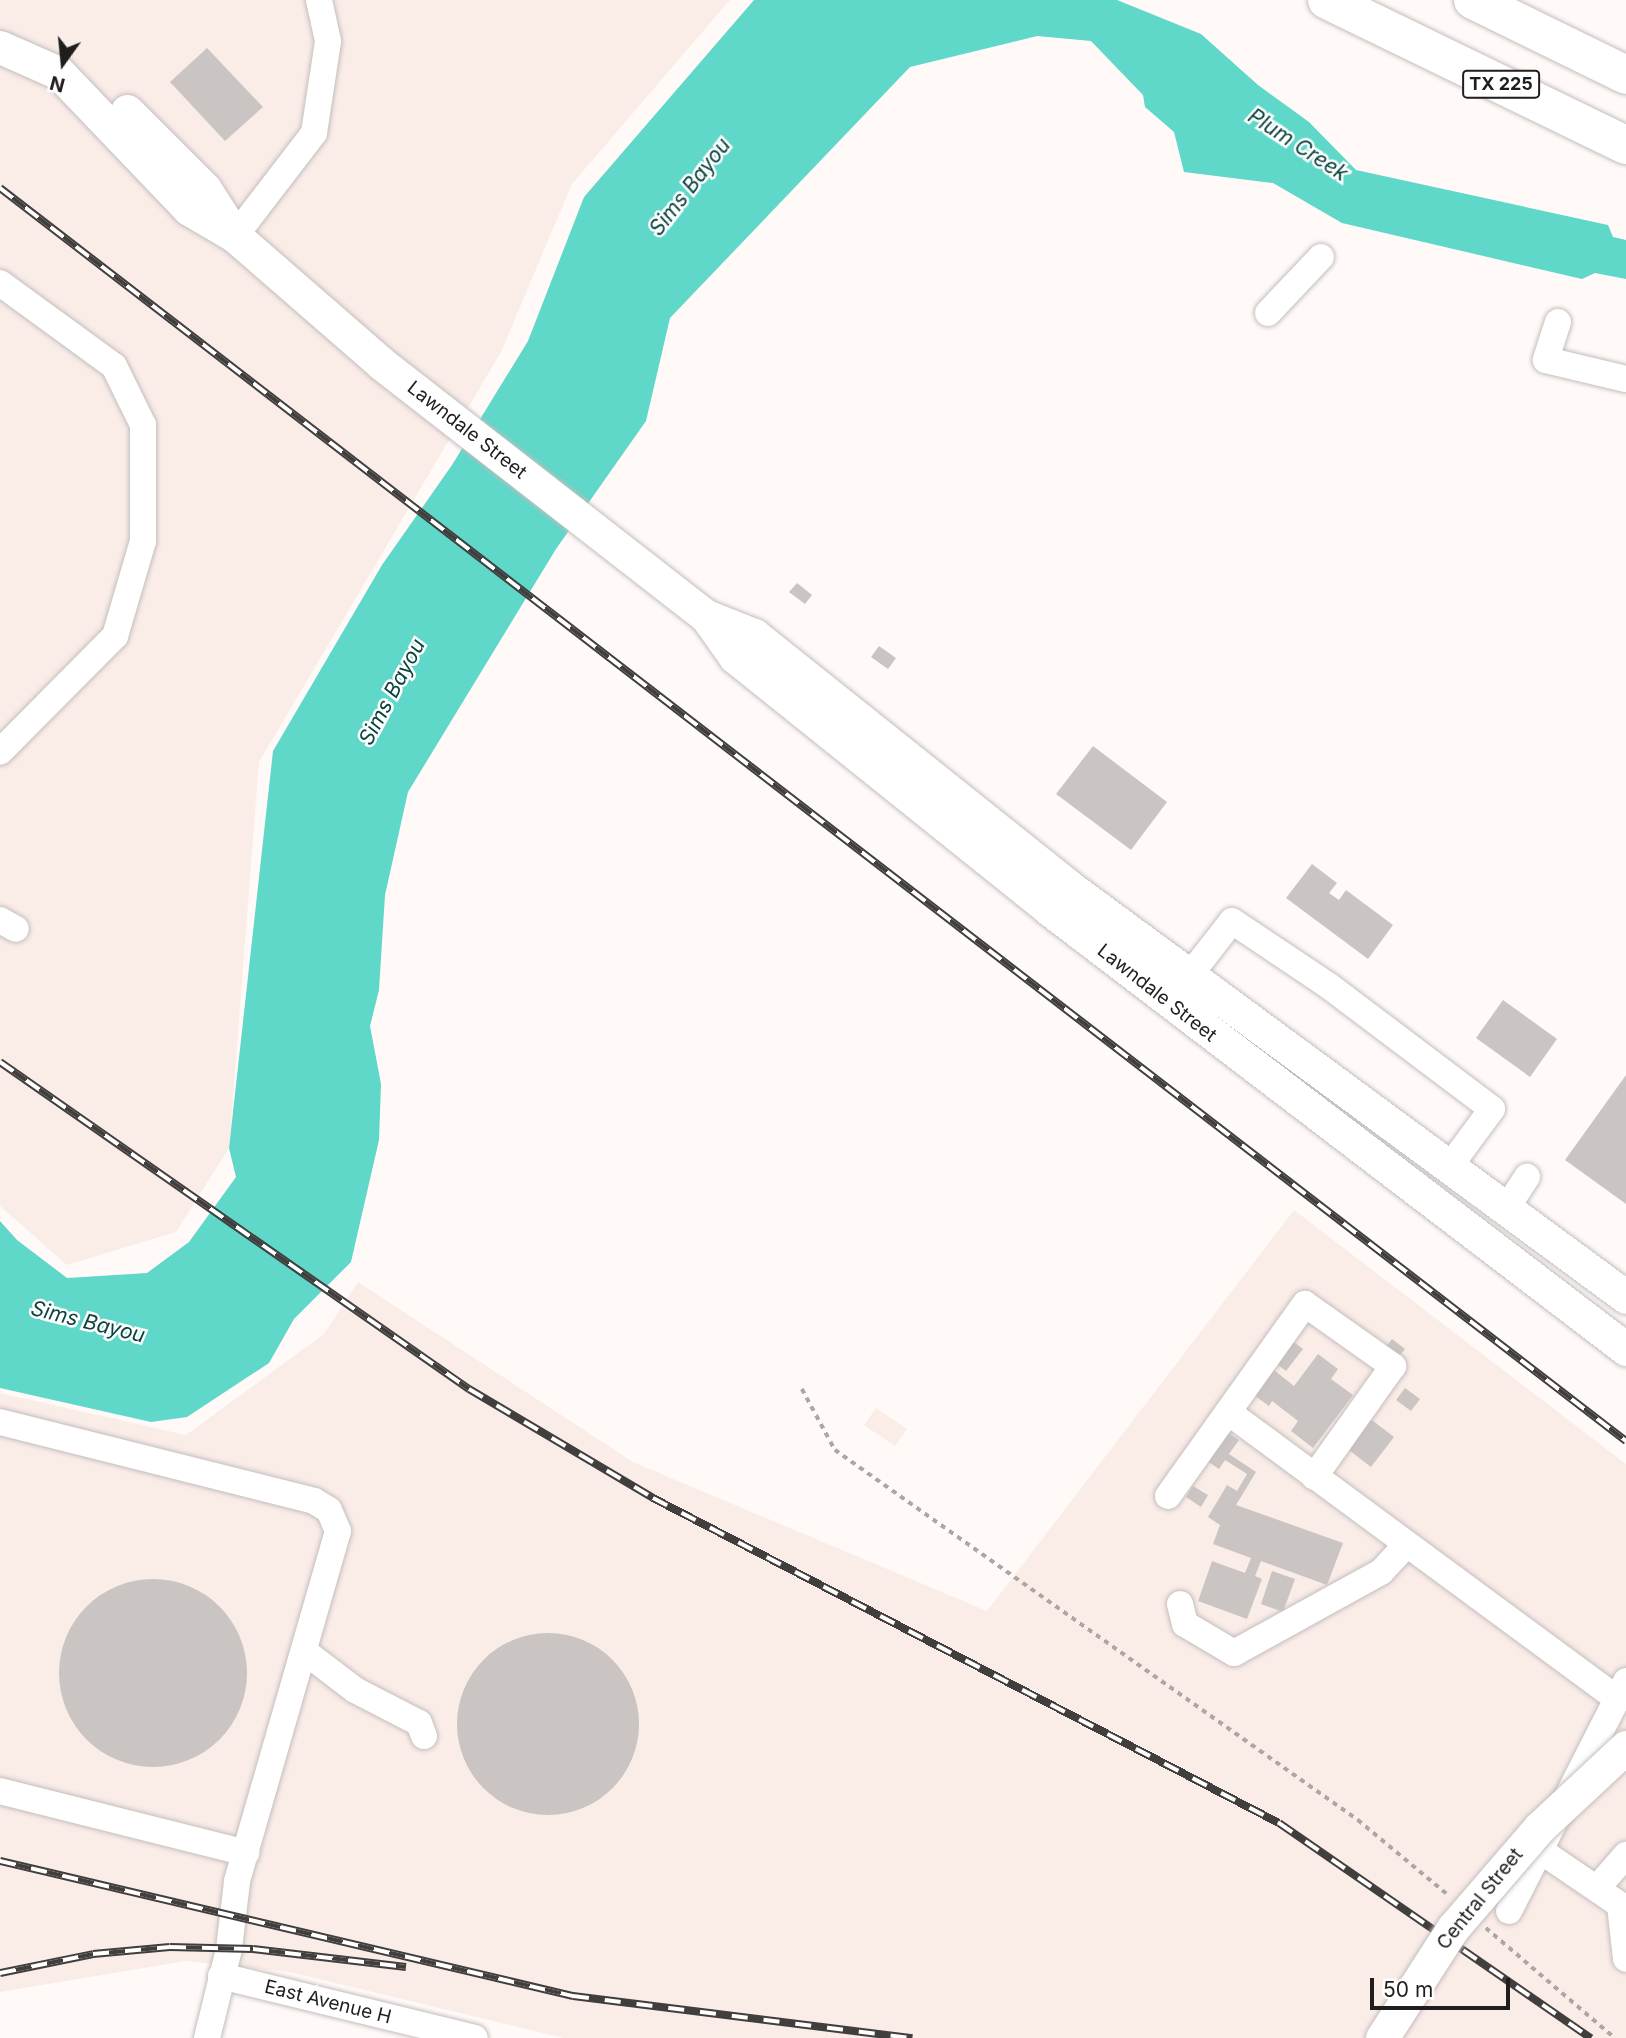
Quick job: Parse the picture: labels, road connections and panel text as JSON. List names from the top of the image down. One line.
{"streets":{"highway":["TX 225"],"main road":["Lawndale Street","Central Street"],"street":["East Avenue H"]},"water":["Plum Creek","Sims Bayou"],"scale_bar":"50 m","north":"bottom"}
